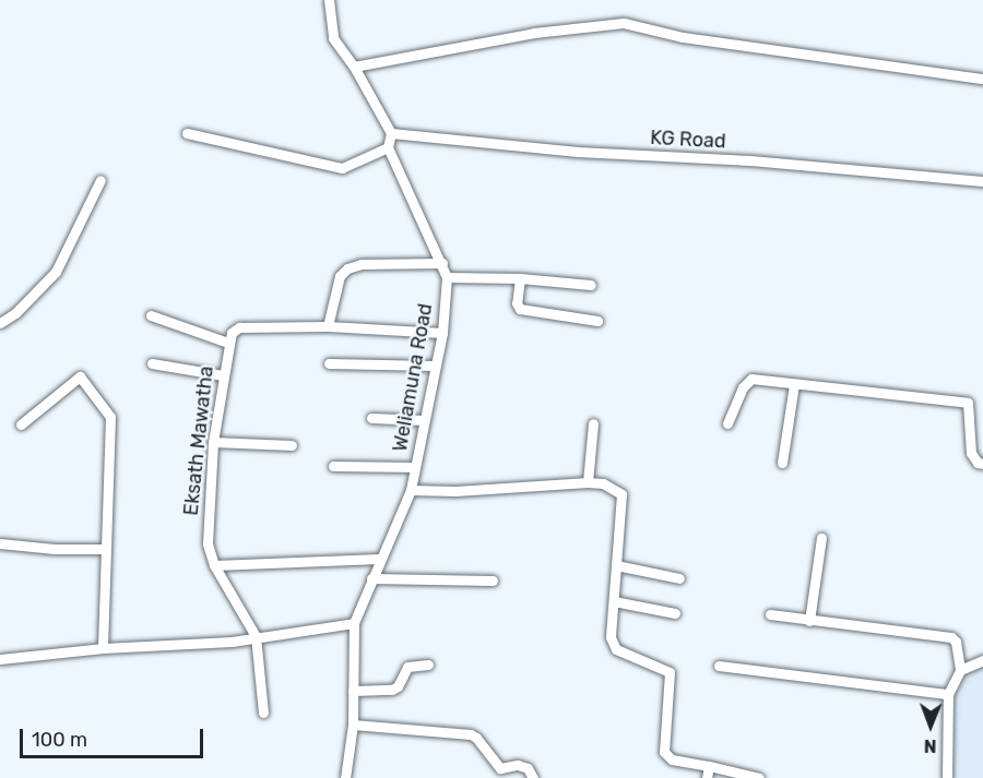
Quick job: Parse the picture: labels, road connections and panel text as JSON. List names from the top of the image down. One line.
{"streets":{"street":["KG Road","Weliamuna Road","Eksath Mawatha"]},"crossings":[["Weliamuna Road","Eksath Mawatha"]],"scale_bar":"100 m","north":"bottom"}
